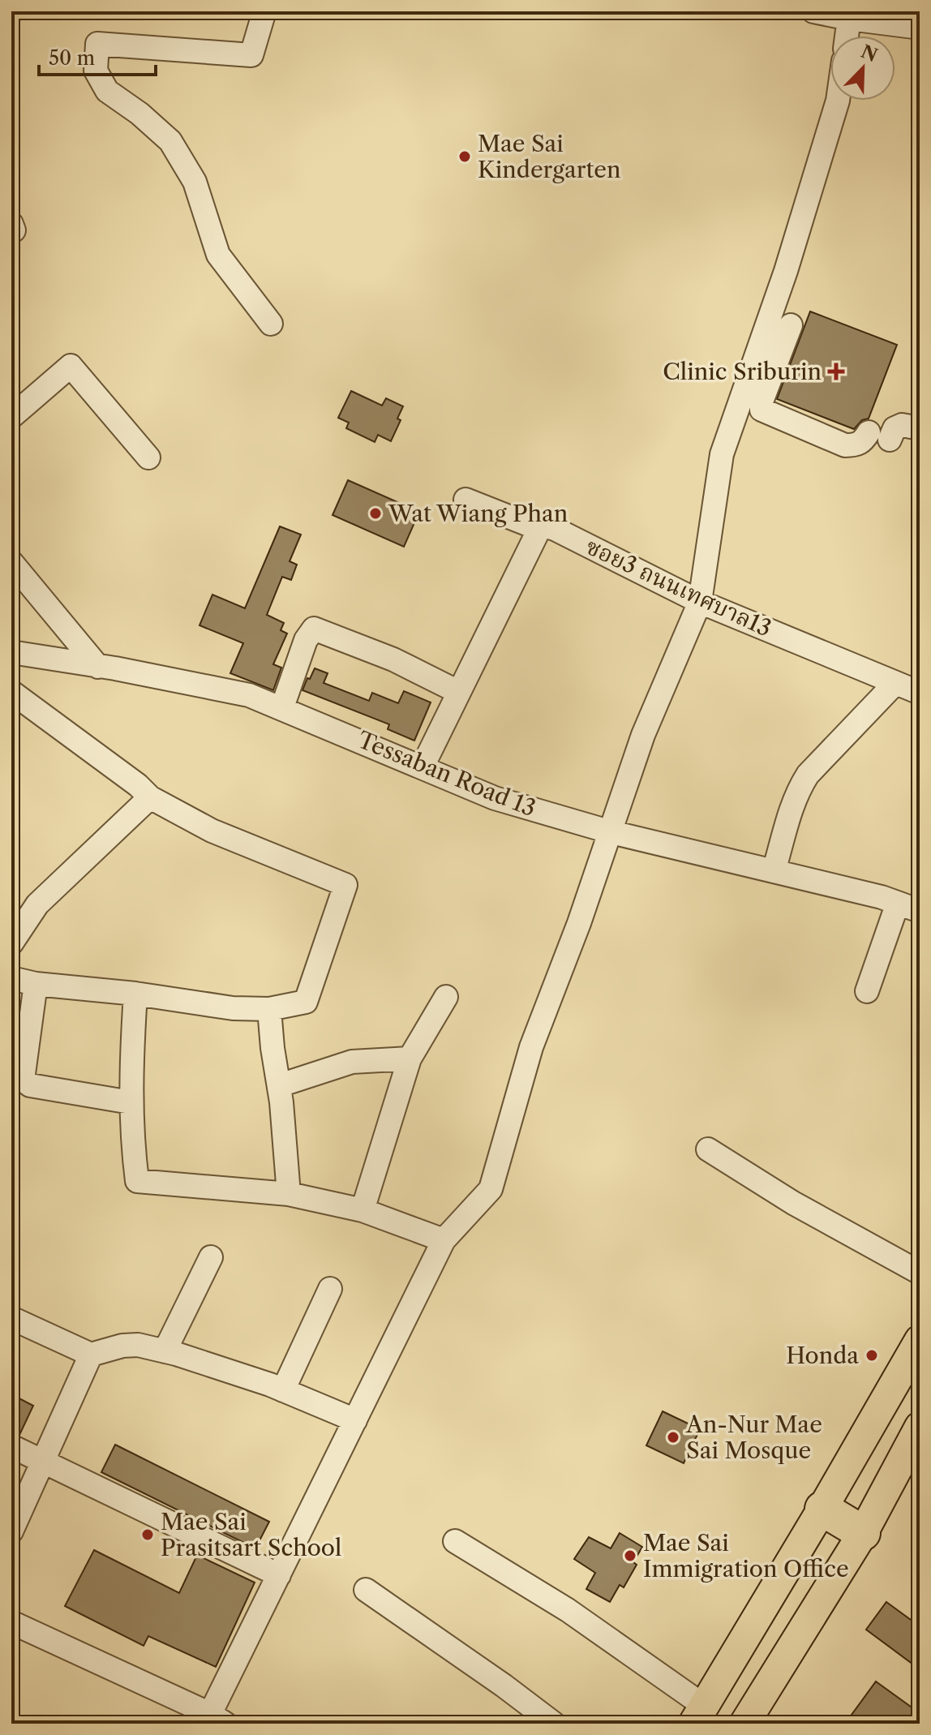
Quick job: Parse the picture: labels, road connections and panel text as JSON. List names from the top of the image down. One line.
{"streets":{"street":["ซอย3 ถนนเทศบาล13","Tessaban Road 13"]},"places":{"other":["Mae Sai Kindergarten","Wat Wiang Phan","Honda","An-Nur Mae Sai Mosque","Mae Sai Prasitsart School","Mae Sai Immigration Office"],"health":["Clinic Sriburin"]},"scale_bar":"50 m","north":"top right"}
